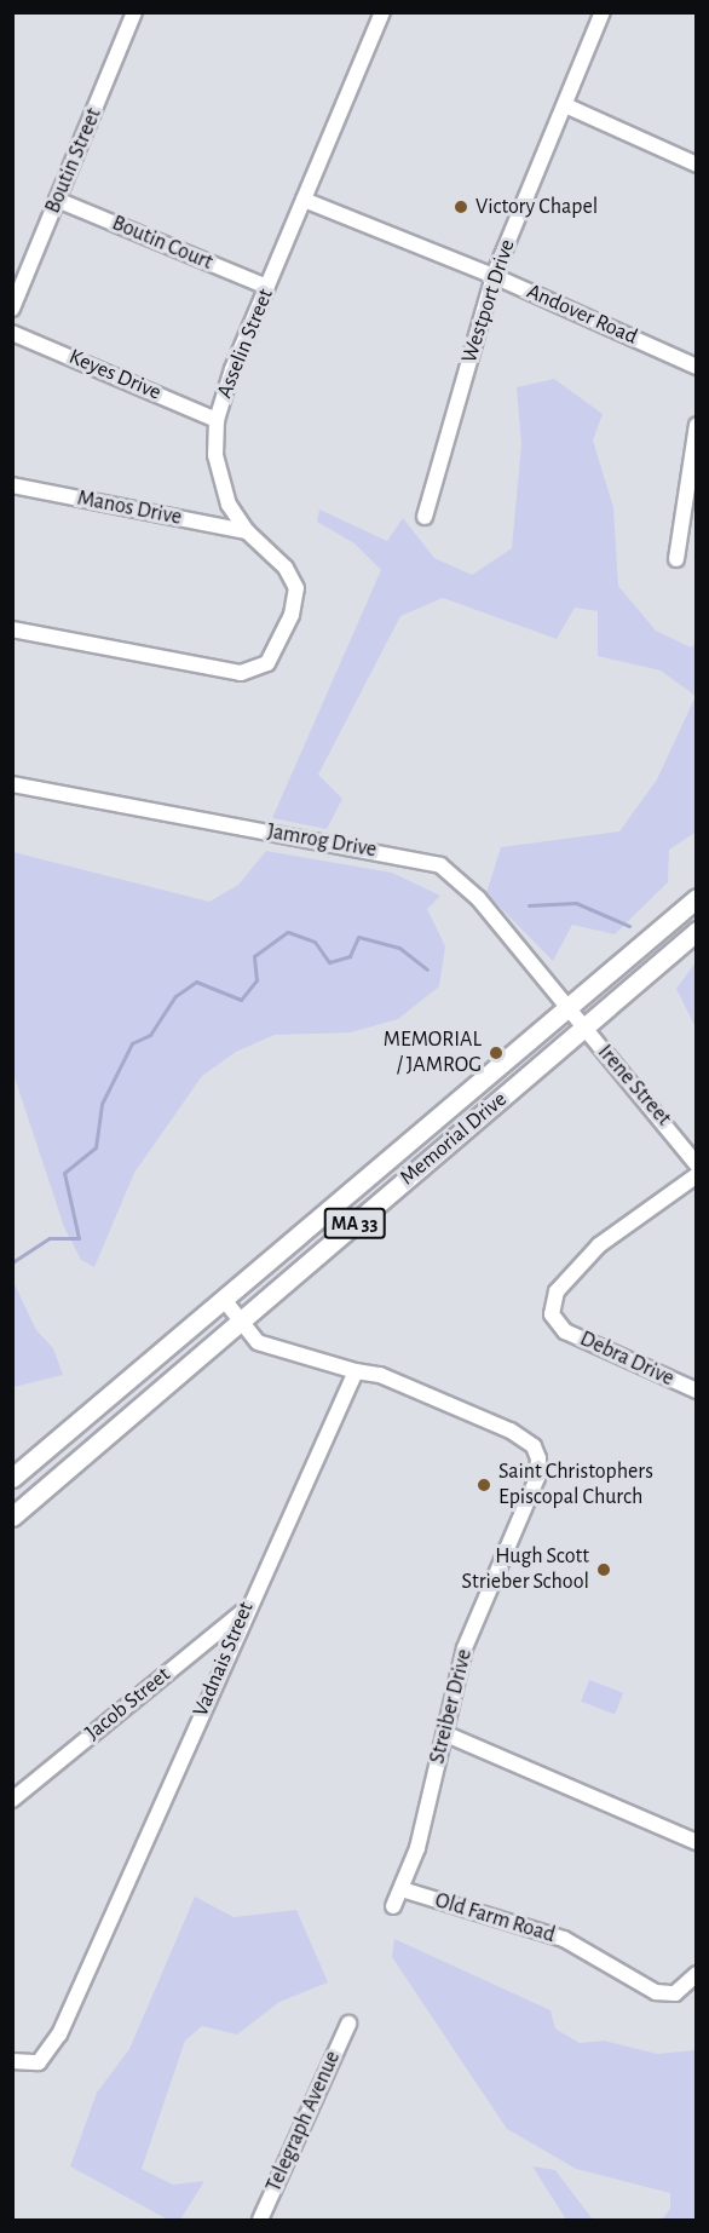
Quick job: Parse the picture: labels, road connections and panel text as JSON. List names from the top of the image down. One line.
{"streets":{"main road":["Memorial Drive","MA 33"],"street":["Boutin Street","Boutin Court","Westport Drive","Andover Road","Asselin Street","Keyes Drive","Manos Drive","Jamrog Drive","Irene Street","Debra Drive","Vadnais Street","Jacob Street","Streiber Drive","Old Farm Road","Telegraph Avenue"]},"crossings":[["Boutin Street","Boutin Court"],["Boutin Court","Asselin Street"],["Westport Drive","Andover Road"],["Andover Road","Asselin Street"],["Asselin Street","Keyes Drive"],["Asselin Street","Manos Drive"],["Jamrog Drive","Irene Street"],["Jamrog Drive","Memorial Drive"],["Irene Street","Memorial Drive"],["Vadnais Street","Jacob Street"],["Vadnais Street","Streiber Drive"],["Streiber Drive","Old Farm Road"]],"places":["Victory Chapel","MEMORIAL / JAMROG","Saint Christophers Episcopal Church","Hugh Scott Strieber School"]}
